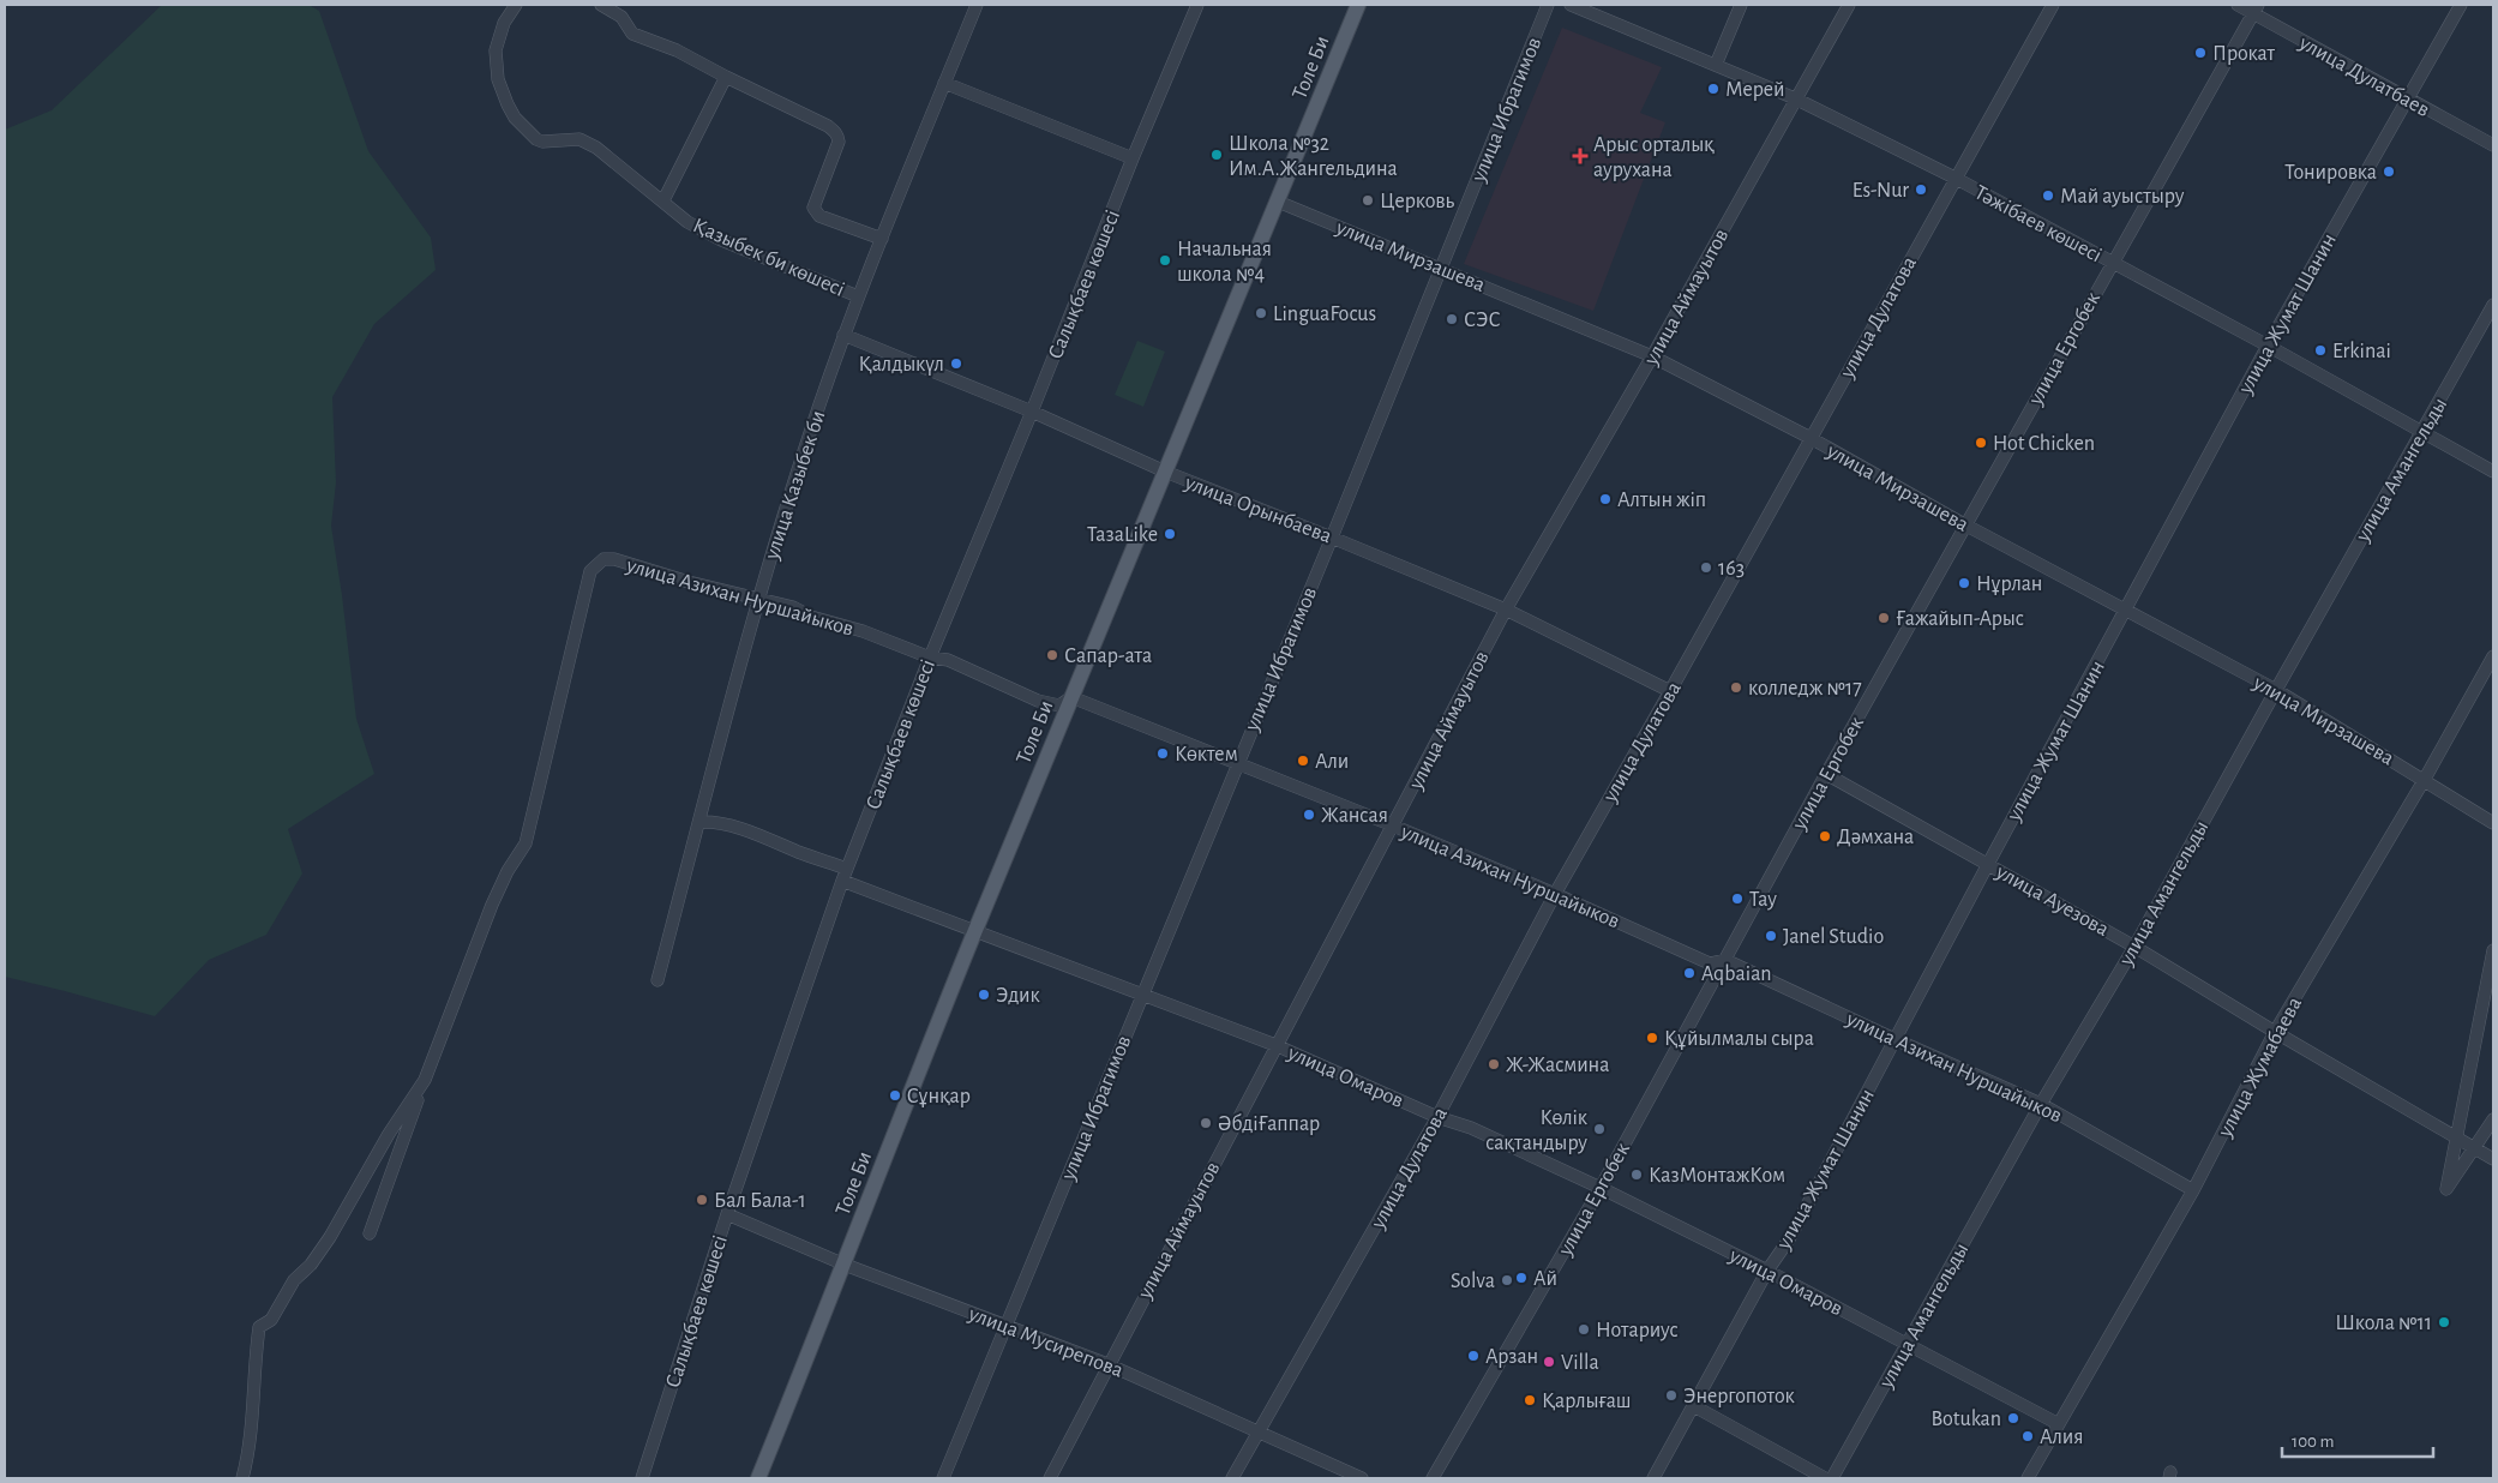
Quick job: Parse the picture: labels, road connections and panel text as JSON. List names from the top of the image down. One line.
{"streets":{"main road":["Толе Би"],"street":["улица Дулатбаев","улица Ибрагимов","Тәжібаев көшесі","улица Мирзашева","Қазыбек би көшесі","Салықбаев көшесі","улица Аймауытов","улица Жумат Шанин","улица Дулатова","улица Ергобек","улица Амангельды","улица Казыбек би","улица Орынбаева","улица Азихан Нуршайыков","улица Ауезова","улица Жумабаева","улица Омаров","улица Мусирепова"]},"crossings":[["Толе Би","улица Мирзашева"],["Толе Би","улица Орынбаева"],["Толе Би","улица Азихан Нуршайыков"],["Толе Би","улица Омаров"],["Толе Би","улица Мусирепова"],["улица Дулатбаев","улица Жумат Шанин"],["улица Дулатбаев","улица Ергобек"],["улица Ибрагимов","улица Мирзашева"],["улица Ибрагимов","улица Орынбаева"],["улица Ибрагимов","улица Азихан Нуршайыков"],["улица Ибрагимов","улица Омаров"],["улица Ибрагимов","улица Мусирепова"],["Тәжібаев көшесі","улица Аймауытов"],["Тәжібаев көшесі","улица Жумат Шанин"],["Тәжібаев көшесі","улица Дулатова"],["Тәжібаев көшесі","улица Ергобек"],["Тәжібаев көшесі","улица Амангельды"],["улица Мирзашева","улица Аймауытов"],["улица Мирзашева","улица Жумат Шанин"],["улица Мирзашева","улица Дулатова"],["улица Мирзашева","улица Ергобек"],["улица Мирзашева","улица Амангельды"],["улица Мирзашева","улица Жумабаева"],["Қазыбек би көшесі","улица Казыбек би"],["Салықбаев көшесі","улица Орынбаева"],["Салықбаев көшесі","улица Азихан Нуршайыков"],["Салықбаев көшесі","улица Омаров"],["Салықбаев көшесі","улица Мусирепова"],["улица Аймауытов","улица Орынбаева"],["улица Аймауытов","улица Азихан Нуршайыков"],["улица Аймауытов","улица Омаров"],["улица Аймауытов","улица Мусирепова"],["улица Жумат Шанин","улица Азихан Нуршайыков"],["улица Жумат Шанин","улица Ауезова"],["улица Жумат Шанин","улица Омаров"],["улица Дулатова","улица Орынбаева"],["улица Дулатова","улица Азихан Нуршайыков"],["улица Дулатова","улица Омаров"],["улица Дулатова","улица Мусирепова"],["улица Ергобек","улица Азихан Нуршайыков"],["улица Ергобек","улица Ауезова"],["улица Ергобек","улица Омаров"],["улица Амангельды","улица Азихан Нуршайыков"],["улица Амангельды","улица Ауезова"],["улица Амангельды","улица Омаров"],["улица Казыбек би","улица Орынбаева"],["улица Казыбек би","улица Азихан Нуршайыков"],["улица Азихан Нуршайыков","улица Жумабаева"],["улица Ауезова","улица Жумабаева"],["улица Жумабаева","улица Омаров"]],"places":{"other":["Прокат","Мерей","Школа №32 Им.А.Жангельдина","Тонировка","Es-Nur","Май ауыстыру","Церковь","Начальная школа №4","LinguaFocus","СЭС","Erkinai","Қалдыкүл","Hot Chicken","Алтын жіп","ТазаLike","163","Нұрлан","Ғажайып-Арыс","Сапар-ата","колледж №17","Көктем","Али","Жансая","Дәмхана","Тау","Janel Studio","Aqbaian","Эдик","Құйылмалы сыра","Ж-Жасмина","Cұнқар","ӘбдіҒаппар","Көлік сақтандыру","КазМонтажКом","Бал Бала-1","Ай","Solva","Школа №11","Нотариус","Арзан","Villa","Энергопоток","Қарлығаш","Botukan","Алия"],"health":["Арыс орталық аурухана"]},"scale_bar":"100 m"}
